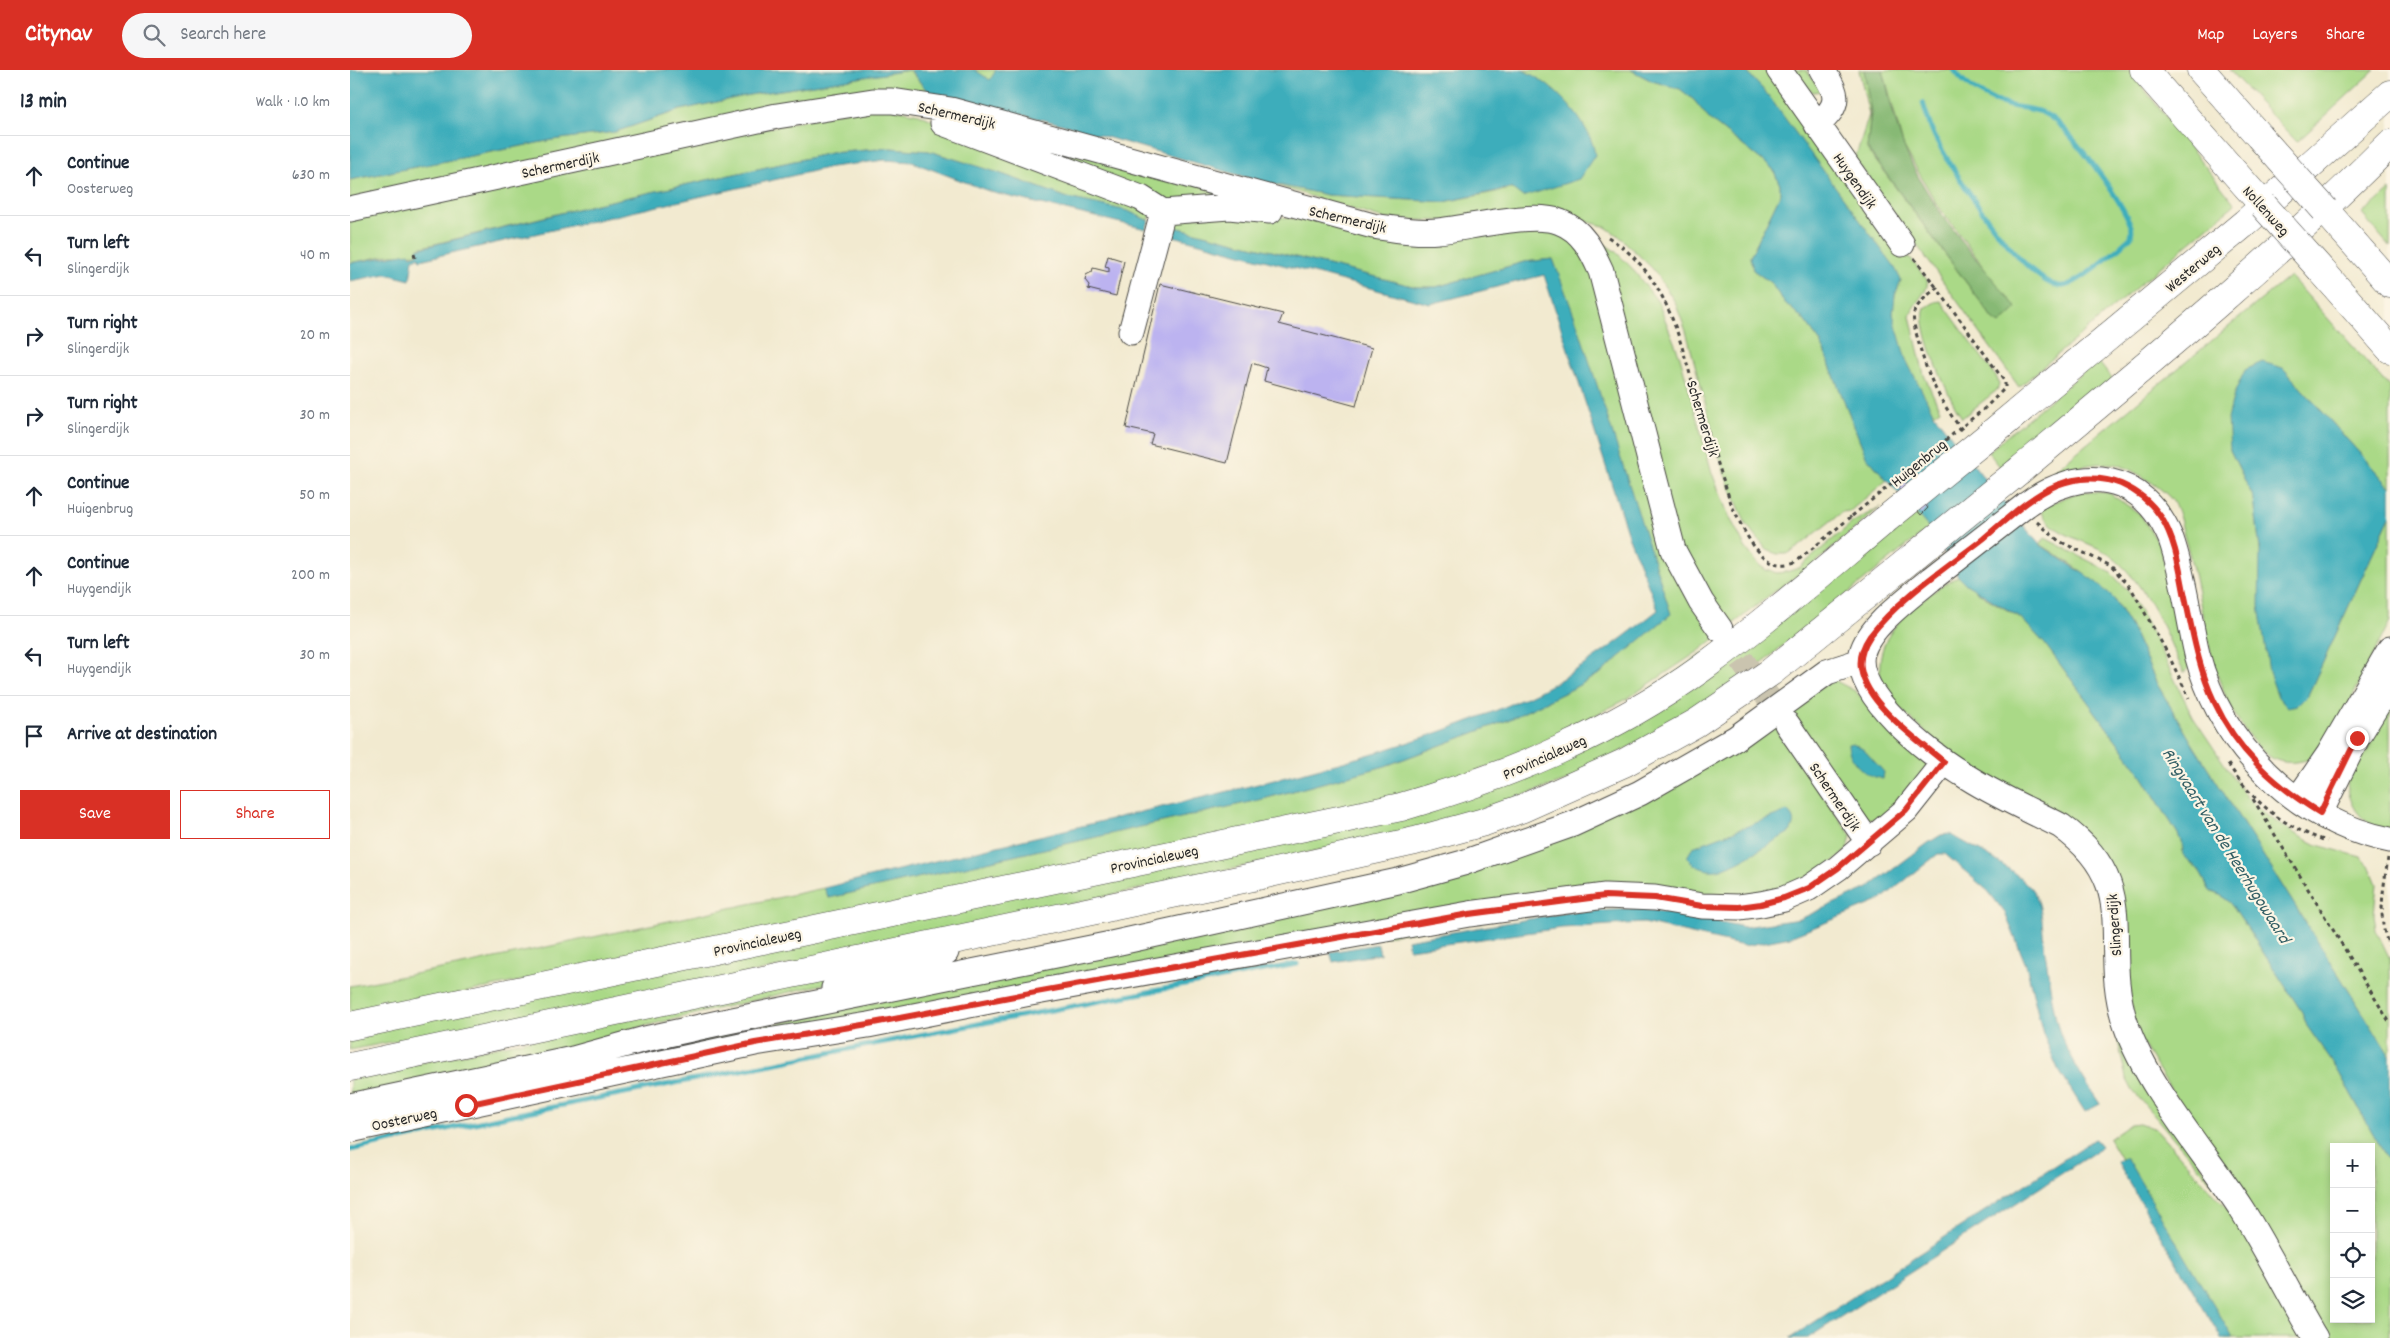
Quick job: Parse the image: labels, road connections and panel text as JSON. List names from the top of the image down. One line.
{"streets":{"main road":["Nollenweg","Westerweg","Huigenbrug","Provincialeweg"],"street":["Schermerdijk","Huygendijk","Slingerdijk","Oosterweg"]},"crossings":[["Schermerdijk","Huigenbrug"],["Schermerdijk","Oosterweg"],["Westerweg","Huigenbrug"],["Huigenbrug","Provincialeweg"],["Slingerdijk","Oosterweg"]],"water":["Ringvaart van de Heerhugowaard"],"page":{"header":"Citynav","search":"Search here","nav":["Map","Layers","Share"],"heading":["13 min","Walk · 1.0 km"],"list":[["Continue","Oosterweg","630 m"],["Turn left","Slingerdijk","40 m"],["Turn right","Slingerdijk","20 m"],["Turn right","Slingerdijk","30 m"],["Continue","Huigenbrug","50 m"],["Continue","Huygendijk","200 m"],["Turn left","Huygendijk","30 m"],"Arrive at destination"],"buttons":["Save","Share"],"map_buttons":["+","−"]}}
